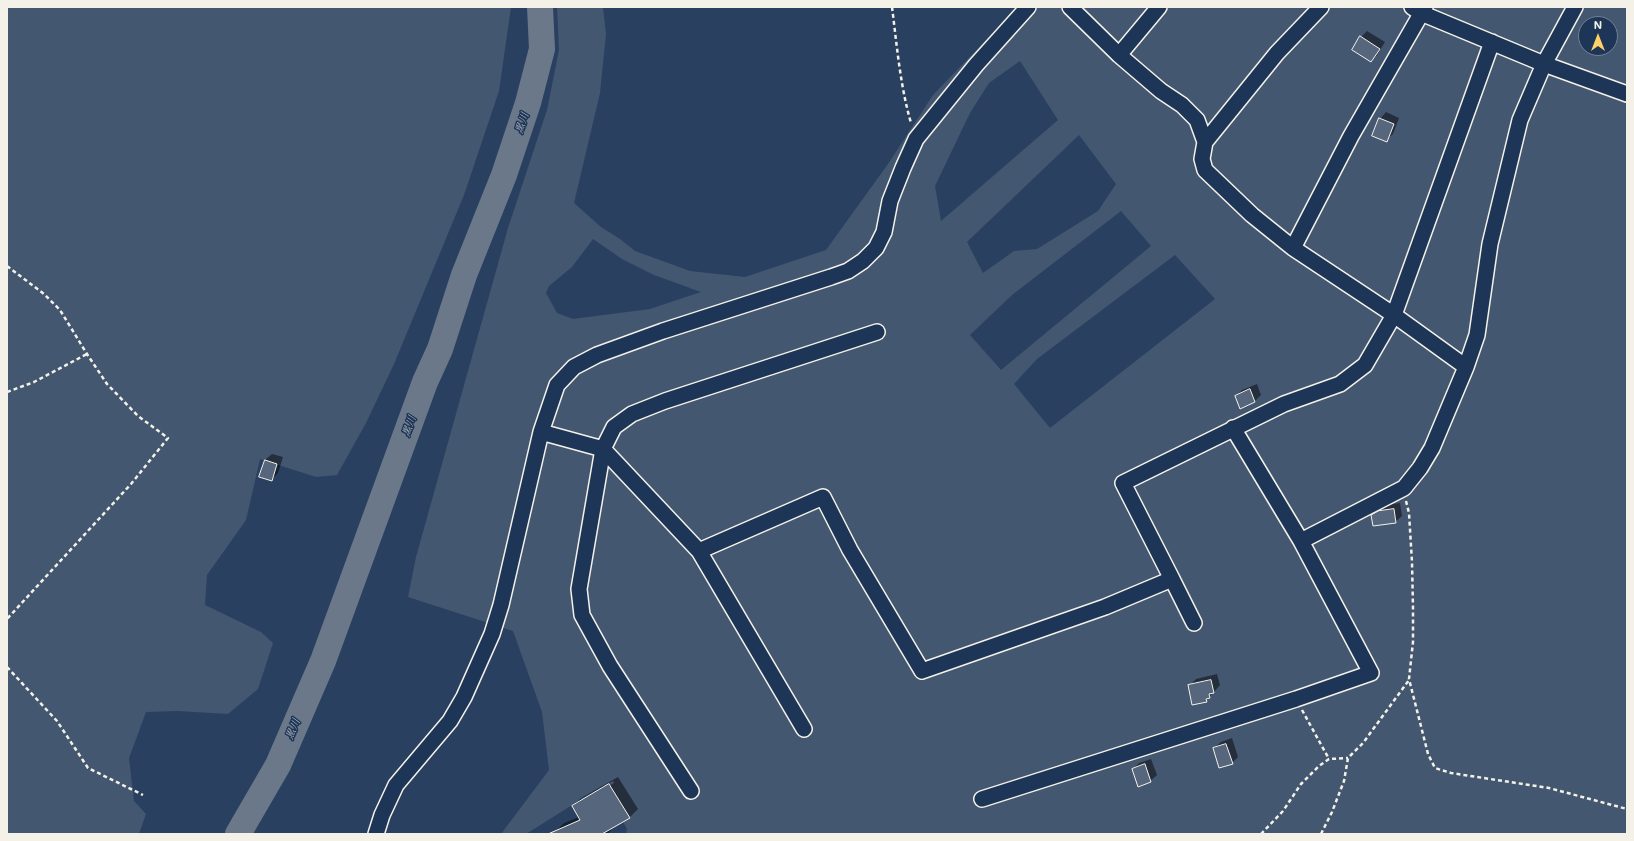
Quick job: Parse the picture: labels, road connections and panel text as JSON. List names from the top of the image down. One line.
{"water":["黒川"],"north":"top"}
